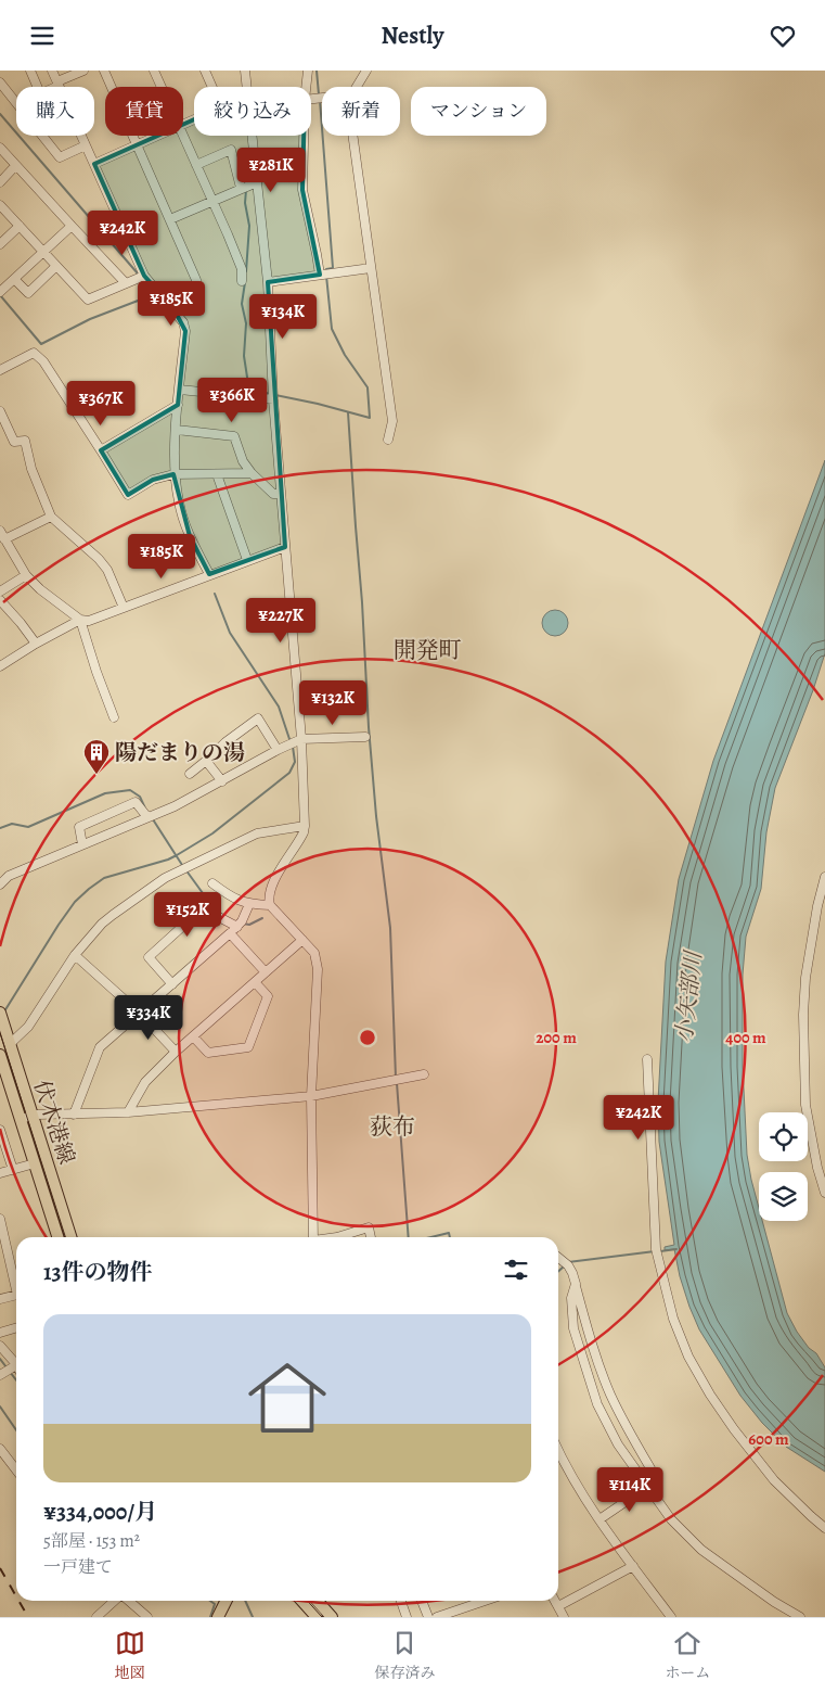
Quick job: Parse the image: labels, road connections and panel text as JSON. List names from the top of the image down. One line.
{"streets":{"main road":["伏木港線"]},"districts":["開発町","荻布"],"water":["小矢部川"],"places":{"building":["陽だまりの湯"]},"page":{"header":"Nestly","chip":["購入","賃貸","絞り込み","新着","マンション"],"price":["¥281K","¥242K","¥185K","¥134K","¥366K","¥367K","¥185K","¥227K","¥132K","¥152K","¥334K","¥242K","¥114K"],"heading":"13件の物件","list":[{"name":"¥334,000/月","note":"5部屋 · 153 m² · 一戸建て"}],"tabs":["地図","保存済み","ホーム"]},"rings":["200 m","400 m","600 m"]}
